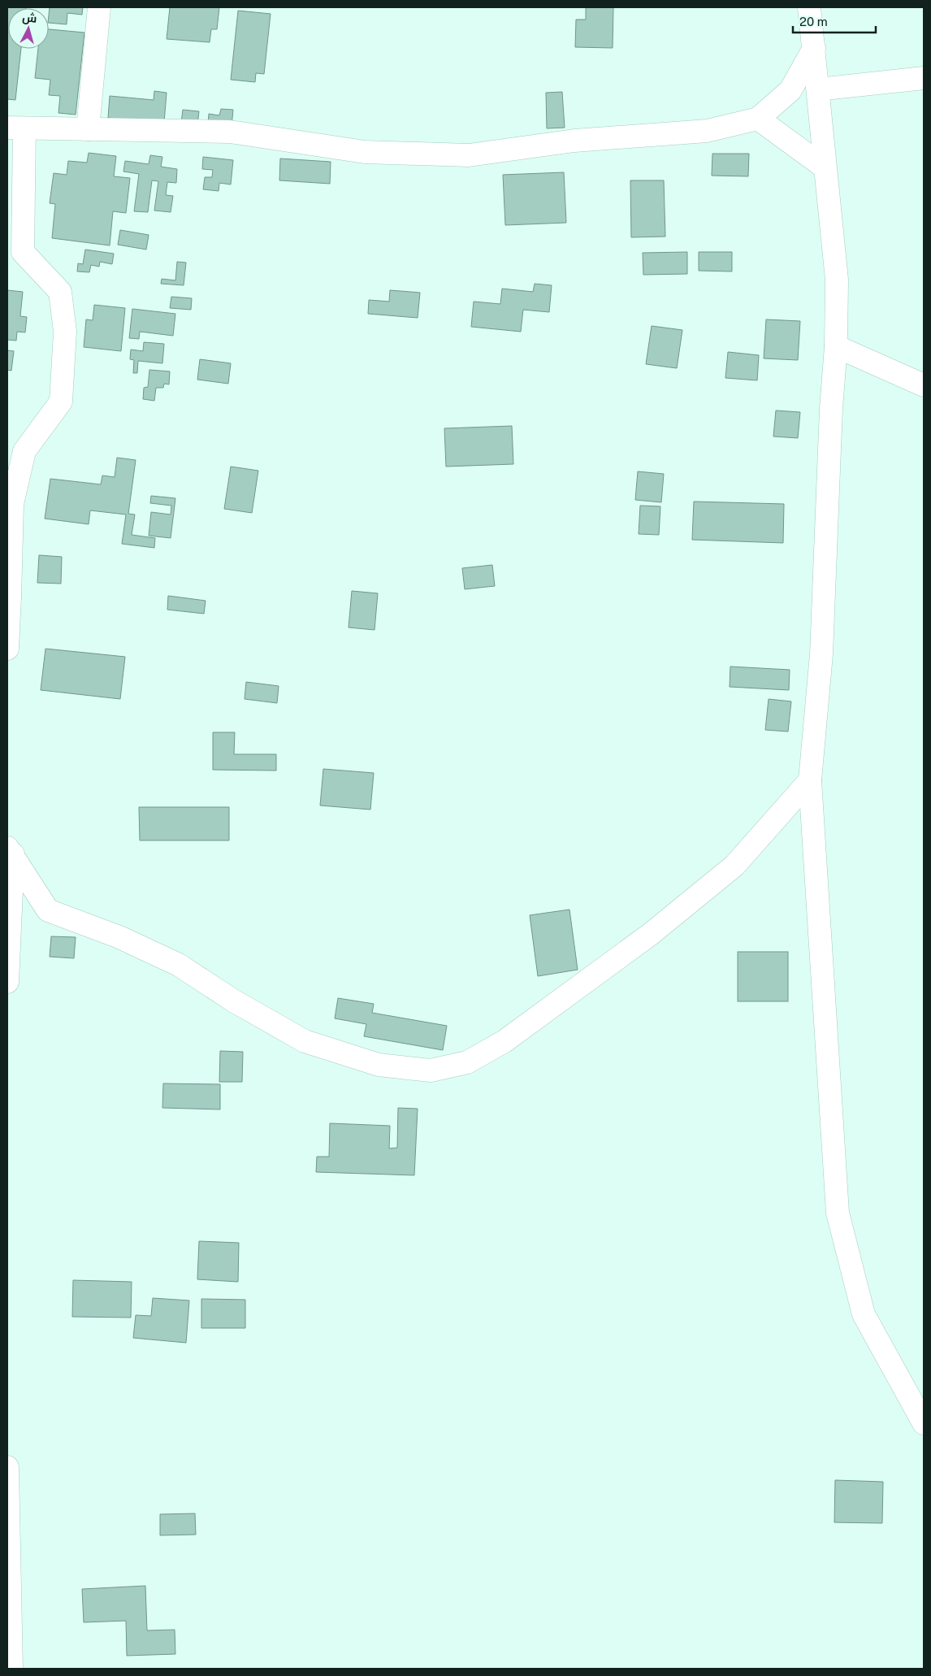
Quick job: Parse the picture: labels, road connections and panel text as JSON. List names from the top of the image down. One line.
{"scale_bar":"20 m","north":"top"}
